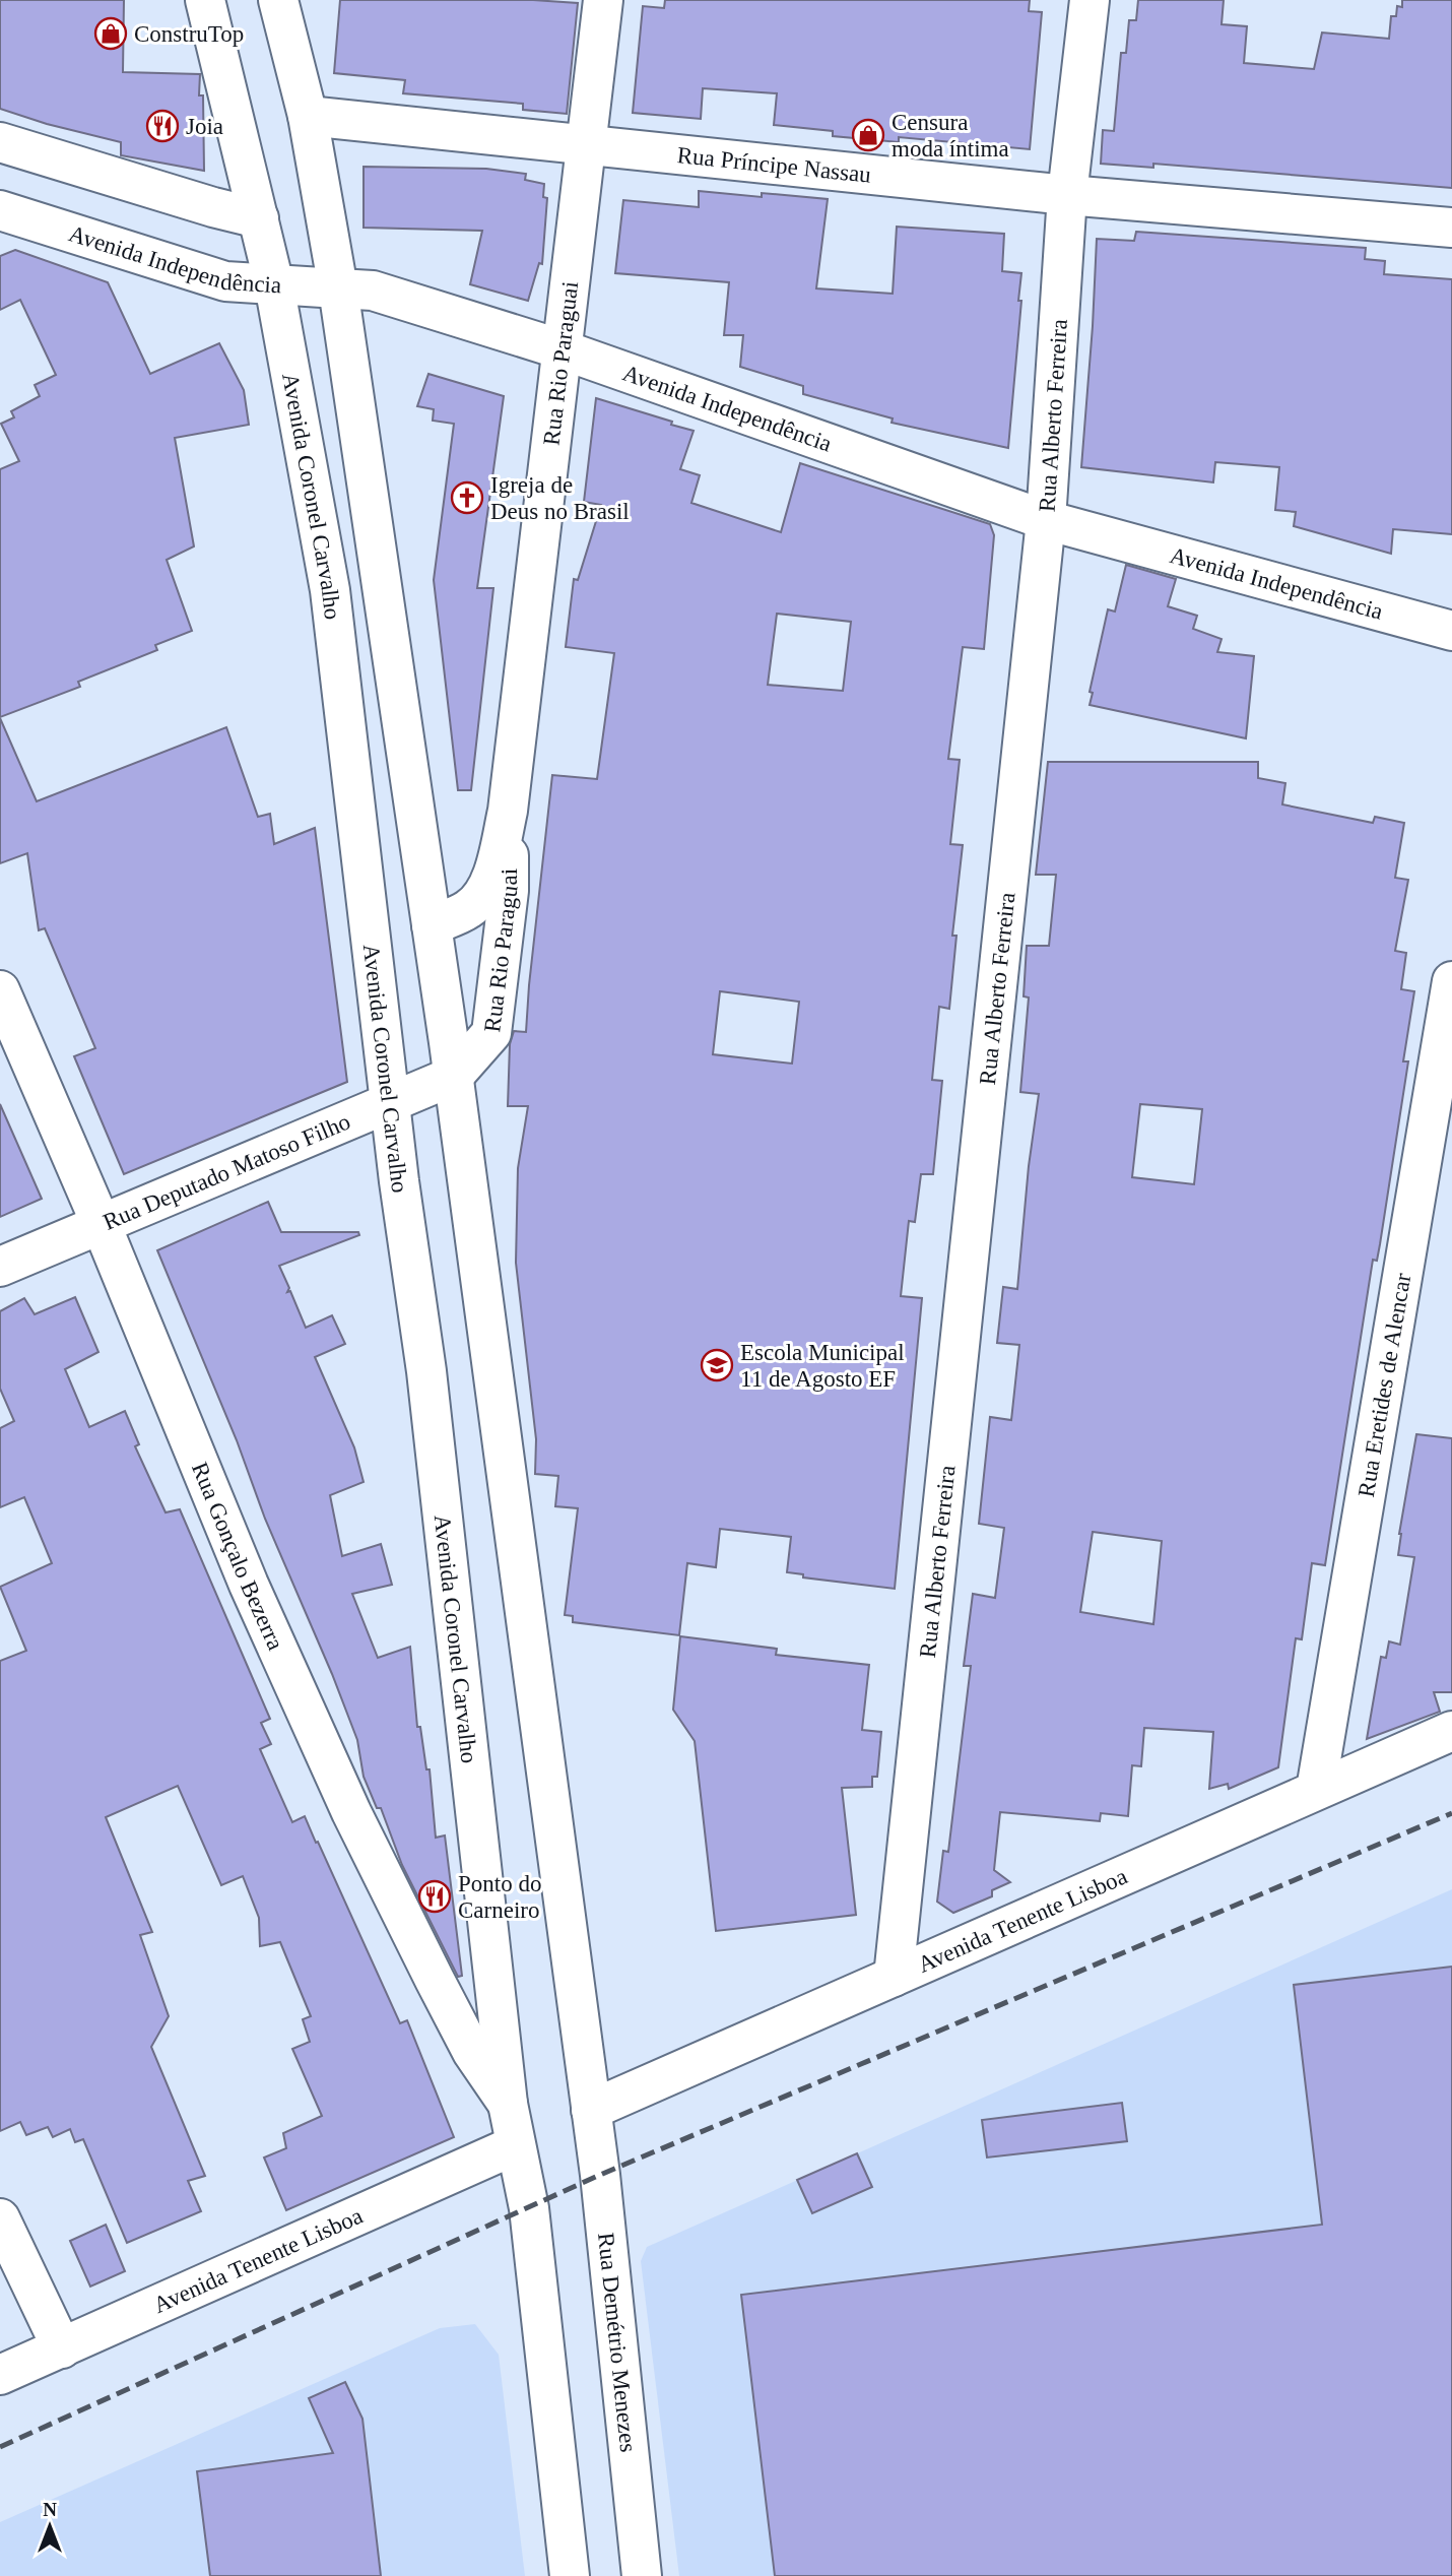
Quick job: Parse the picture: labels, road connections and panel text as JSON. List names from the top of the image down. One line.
{"streets":{"street":["Rua Príncipe Nassau","Avenida Independência","Rua Rio Paraguai","Rua Alberto Ferreira","Avenida Coronel Carvalho","Rua Deputado Matoso Filho","Rua Eretides de Alencar","Rua Gonçalo Bezerra","Avenida Tenente Lisboa","Rua Demétrio Menezes"]},"crossings":[["Rua Príncipe Nassau","Rua Rio Paraguai"],["Rua Príncipe Nassau","Rua Alberto Ferreira"],["Avenida Independência","Rua Rio Paraguai"],["Avenida Independência","Rua Alberto Ferreira"],["Avenida Independência","Avenida Coronel Carvalho"],["Rua Rio Paraguai","Rua Deputado Matoso Filho"],["Rua Alberto Ferreira","Avenida Tenente Lisboa"],["Avenida Coronel Carvalho","Rua Deputado Matoso Filho"],["Avenida Coronel Carvalho","Rua Gonçalo Bezerra"],["Avenida Coronel Carvalho","Avenida Tenente Lisboa"],["Rua Deputado Matoso Filho","Rua Gonçalo Bezerra"],["Rua Eretides de Alencar","Avenida Tenente Lisboa"],["Avenida Tenente Lisboa","Rua Demétrio Menezes"]],"places":{"shop":["ConstruTop","Censura moda íntima"],"restaurant":["Joia","Ponto do Carneiro"],"church":["Igreja de Deus no Brasil"],"school or university":["Escola Municipal 11 de Agosto EF"]},"north":"top"}
